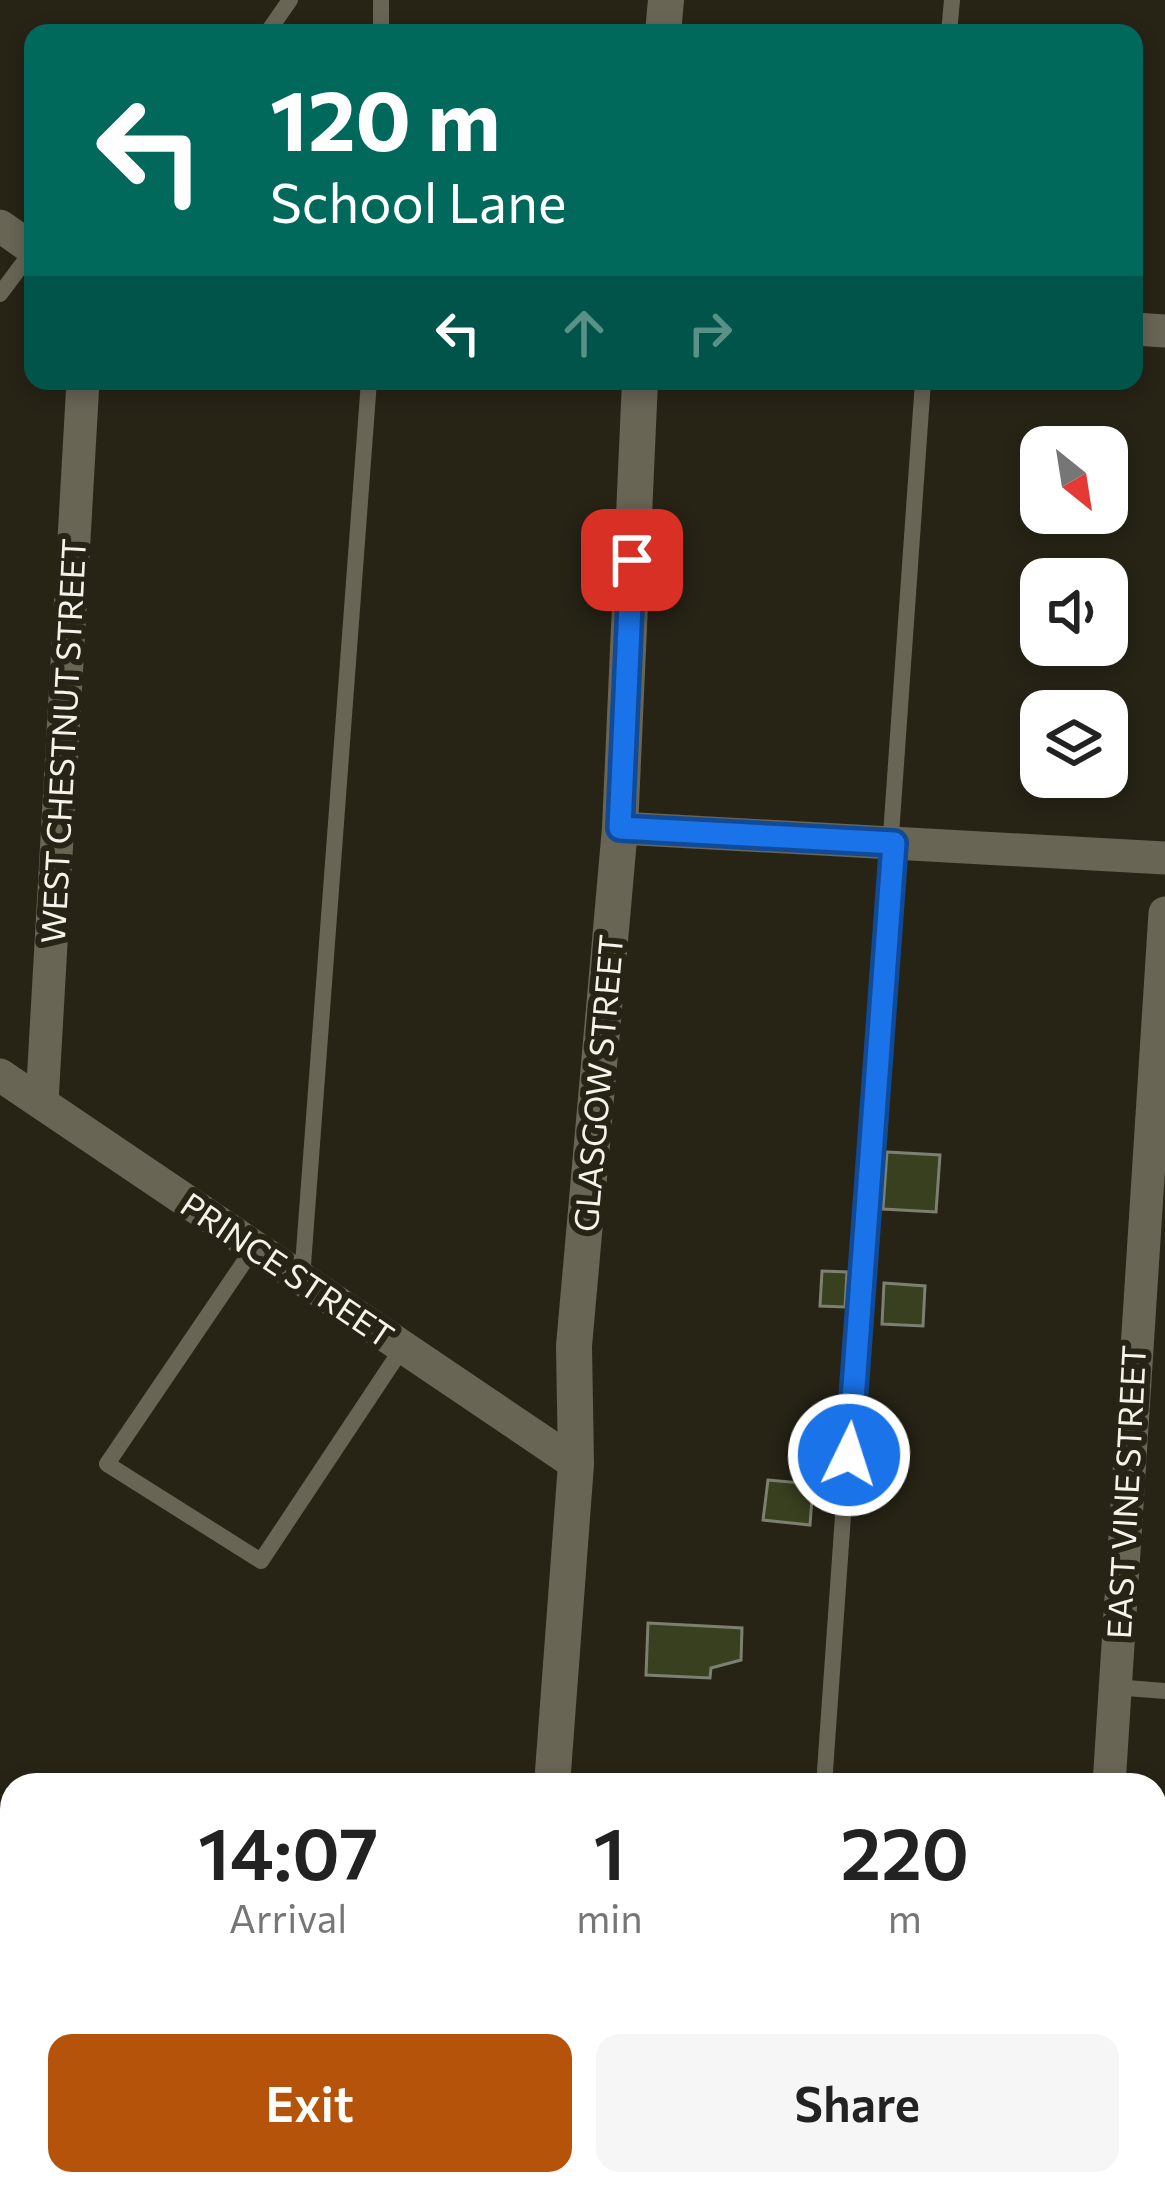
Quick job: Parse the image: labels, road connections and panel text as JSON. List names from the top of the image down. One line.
{"streets":{"street":["WEST CHESTNUT STREET","GLASGOW STREET","PRINCE STREET","EAST VINE STREET"]},"crossings":[["WEST CHESTNUT STREET","PRINCE STREET"],["GLASGOW STREET","PRINCE STREET"]],"north":"bottom right","page":{"turn":["120 m","School Lane"],"eta":["14:07","Arrival","1","min","220","m"],"buttons":["Exit","Share"]}}
